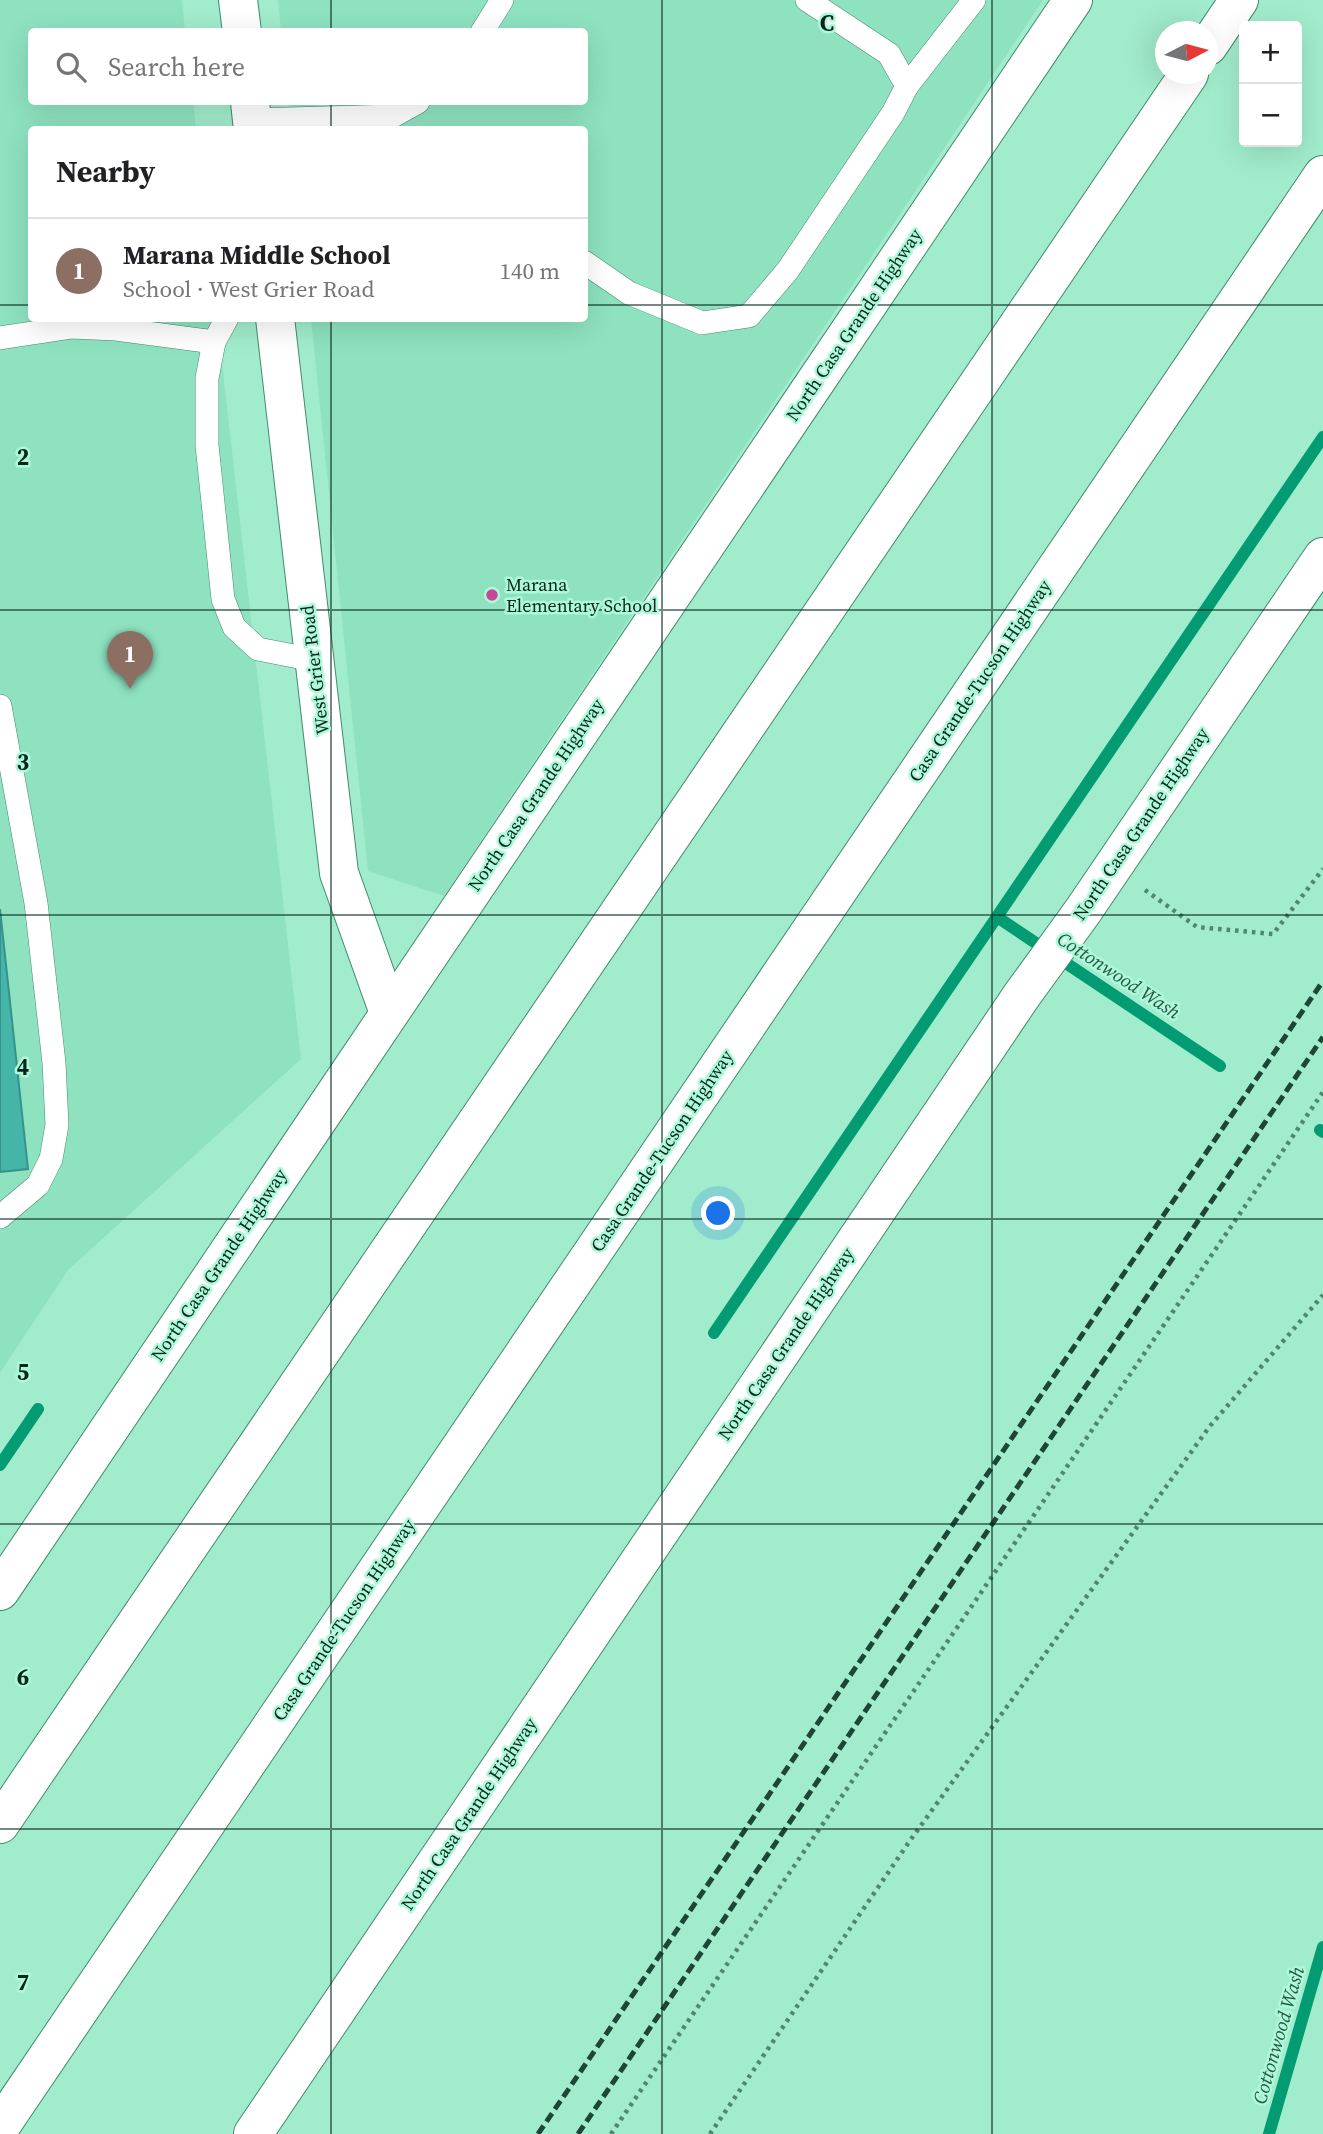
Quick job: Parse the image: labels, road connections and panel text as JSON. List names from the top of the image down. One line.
{"streets":{"main road":["North Casa Grande Highway","West Grier Road","Casa Grande-Tucson Highway"]},"crossings":[["North Casa Grande Highway","West Grier Road"]],"water":["Cottonwood Wash"],"places":["Marana Elementary School"],"north":"right","page":{"map_buttons":["+","−"],"search":"Search here","heading":"Nearby","list":[{"mark":"1","name":"Marana Middle School","note":"School · West Grier Road","value":"140 m"}],"pins":"1"},"grid":{"columns":["C"],"rows":["2","3","4","5","6","7"]}}
